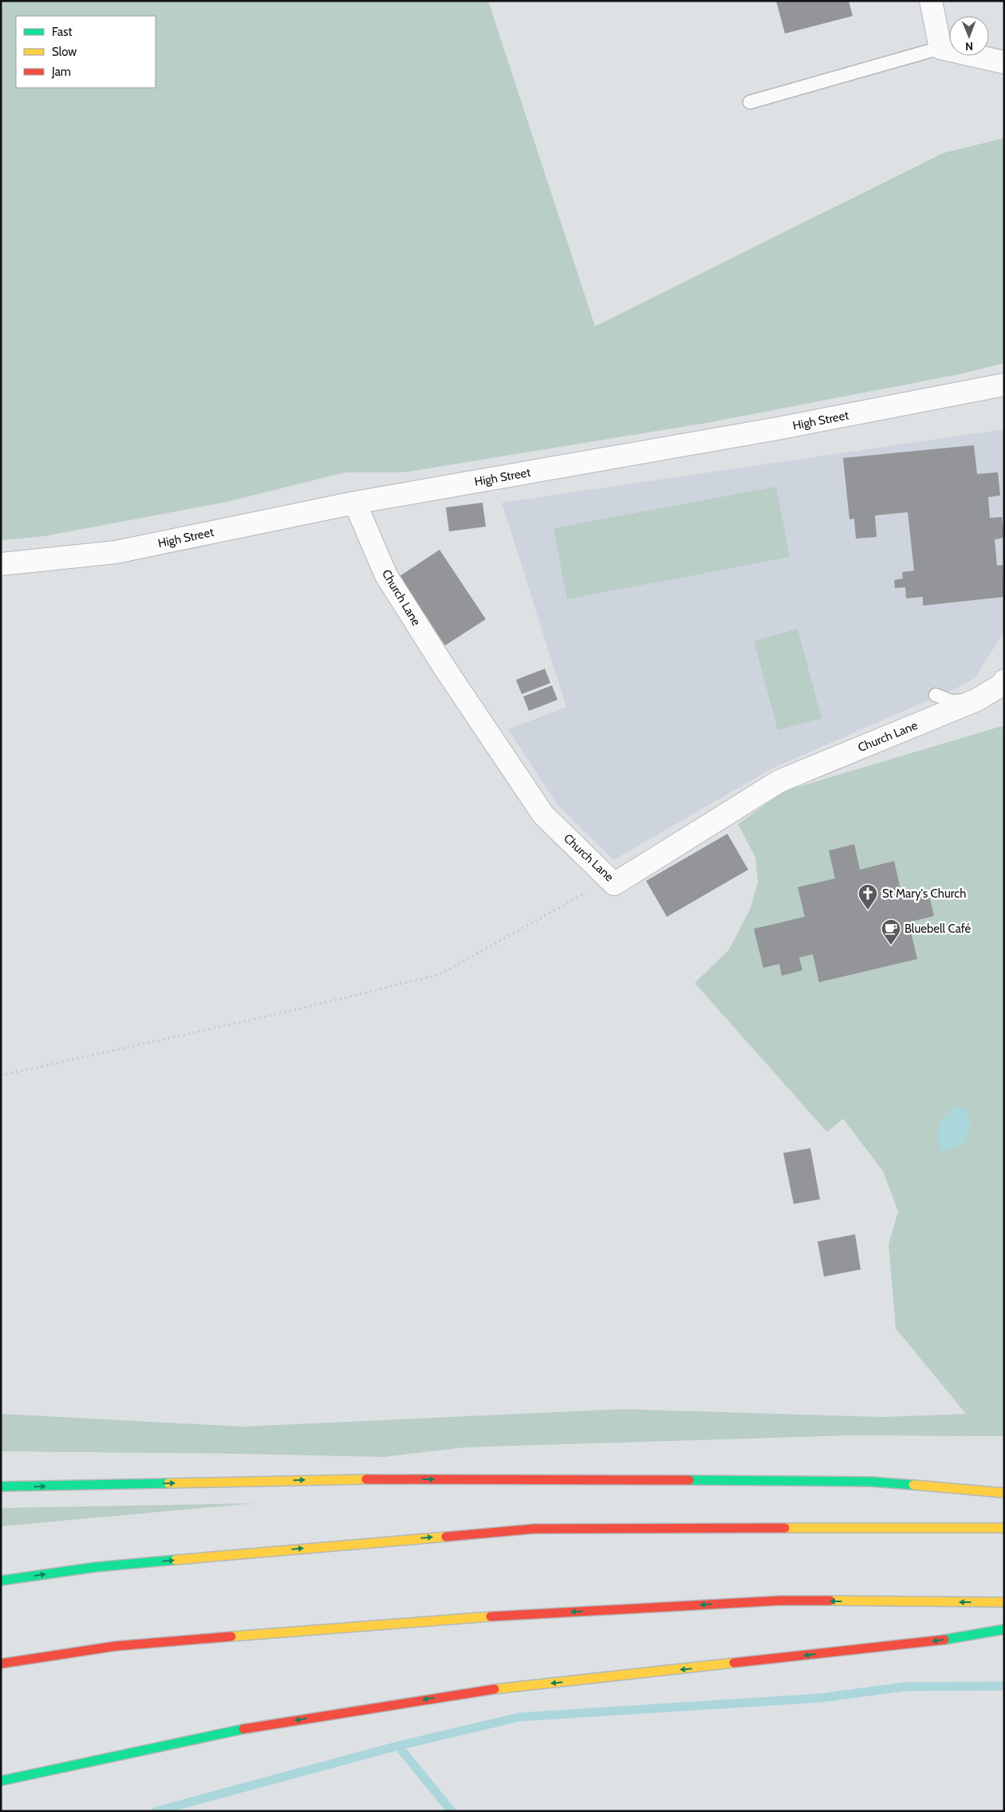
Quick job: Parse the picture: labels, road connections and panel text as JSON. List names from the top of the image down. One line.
{"streets":{"street":["High Street","Church Lane"]},"crossings":[["High Street","Church Lane"]],"places":{"church":["St Mary's Church"],"cafe":["Bluebell Café"]},"legend":["Fast","Slow","Jam"],"north":"bottom"}
